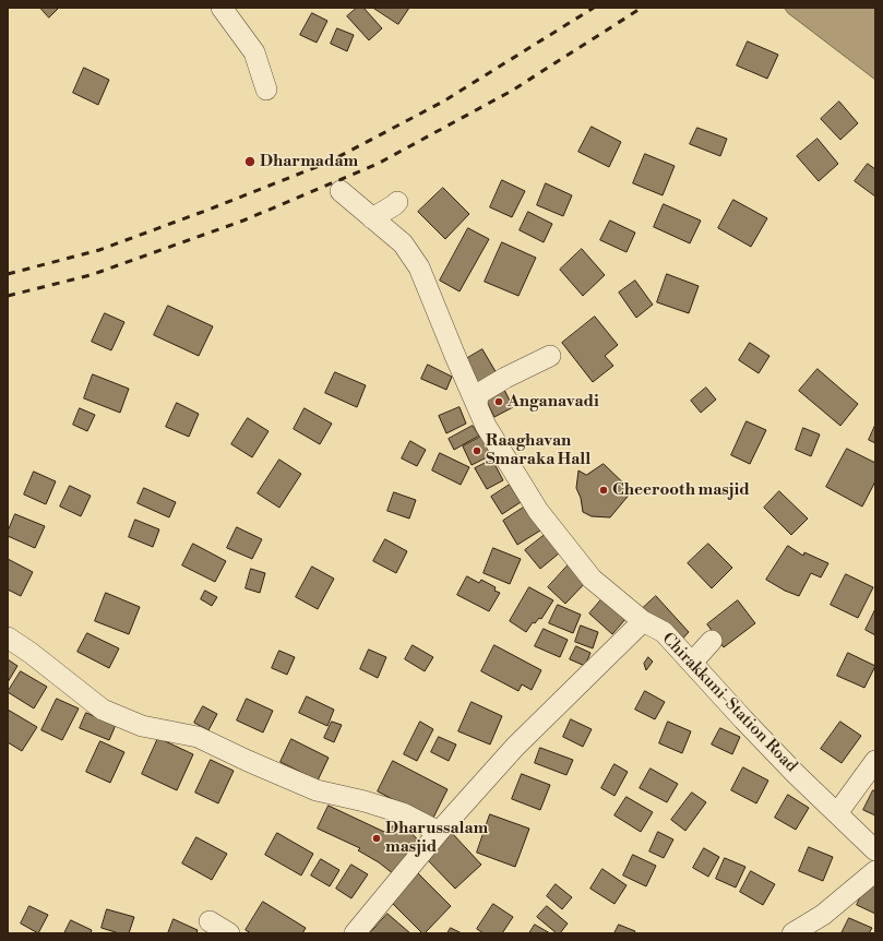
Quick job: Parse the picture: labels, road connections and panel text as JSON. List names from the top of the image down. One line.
{"streets":{"street":["Chirakkuni-Station Road"]},"places":["Dharmadam","Anganavadi","Raaghavan Smaraka Hall","Cheerooth masjid","Dharussalam masjid"]}
